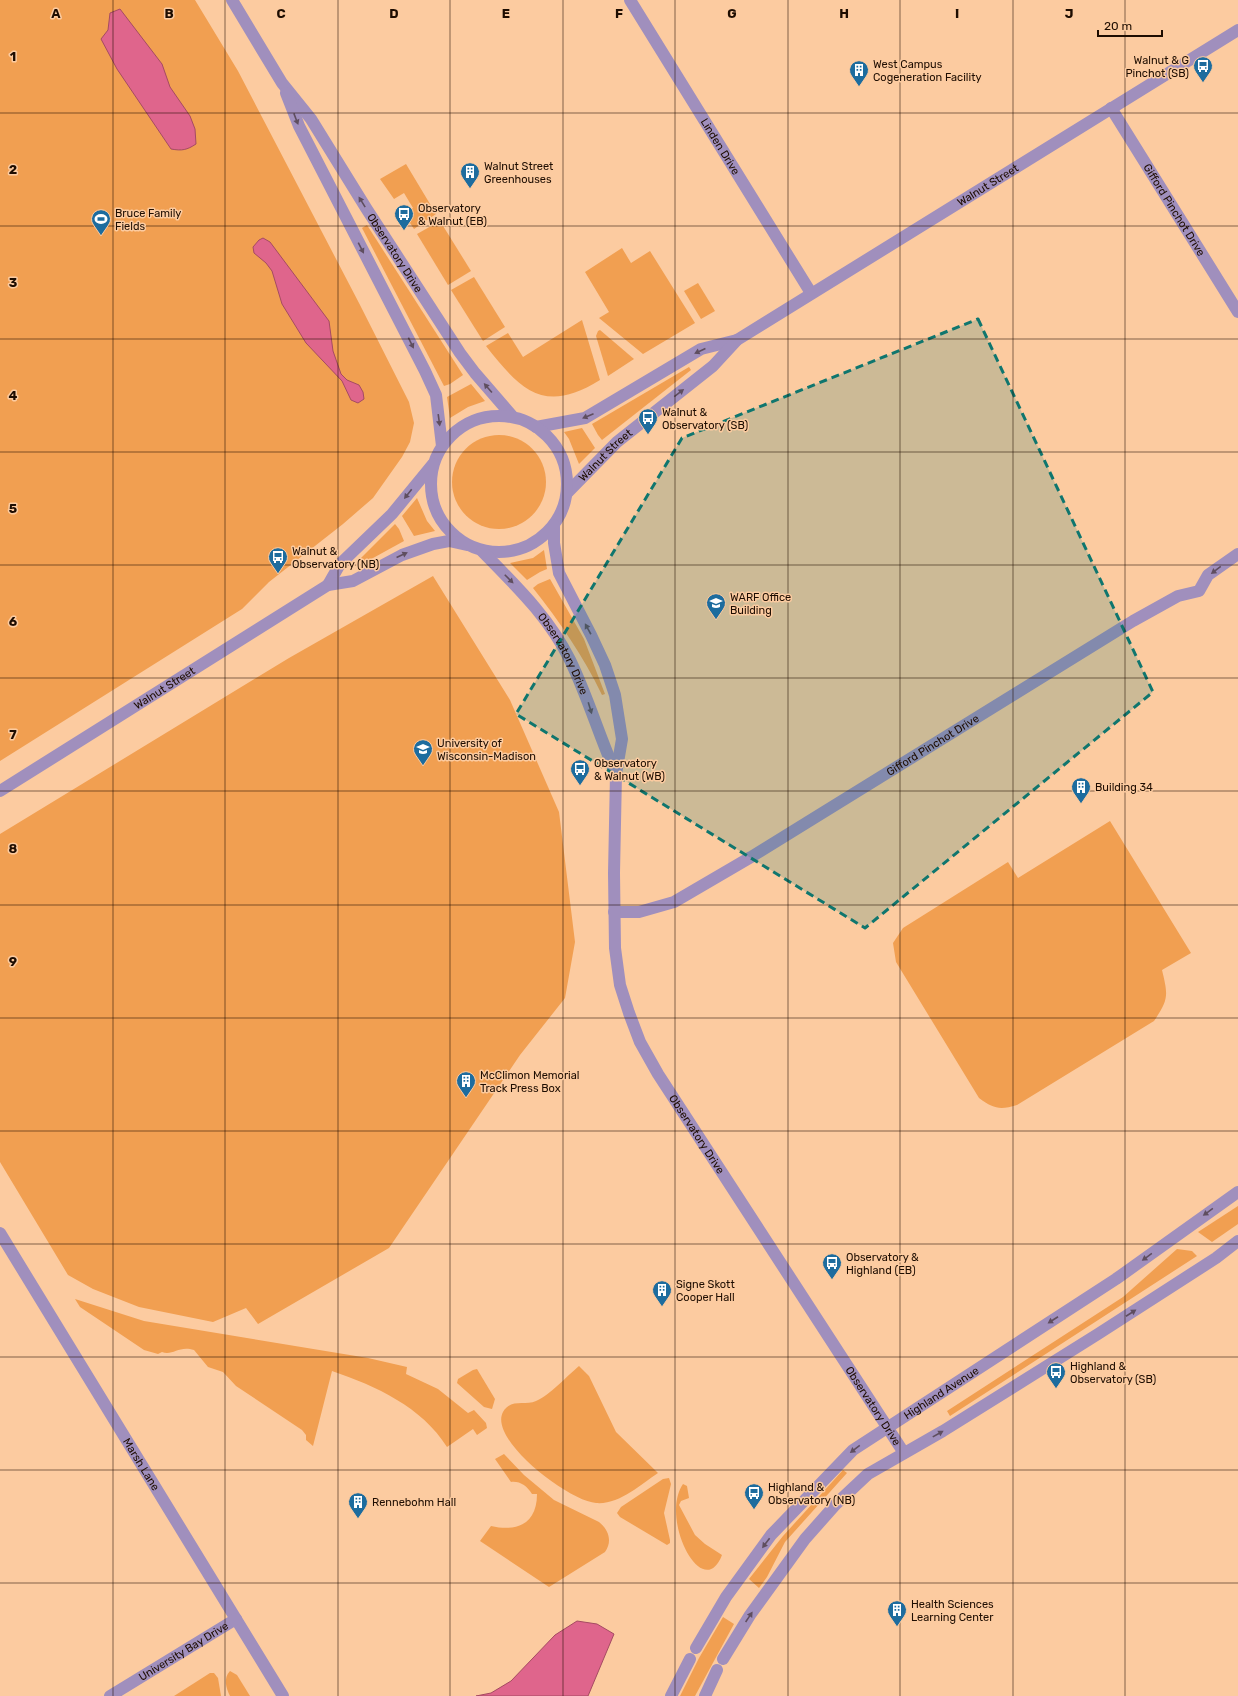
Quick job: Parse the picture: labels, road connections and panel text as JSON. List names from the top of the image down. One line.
{"streets":{"street":["Linden Drive","Walnut Street","Gifford Pinchot Drive","Observatory Drive","Highland Avenue","Marsh Lane","University Bay Drive"]},"crossings":[["Linden Drive","Walnut Street"],["Walnut Street","Gifford Pinchot Drive"],["Walnut Street","Observatory Drive"],["Gifford Pinchot Drive","Observatory Drive"],["Observatory Drive","Highland Avenue"],["Marsh Lane","University Bay Drive"]],"one_way":["Gifford Pinchot Drive"],"places":{"bus stop":["Walnut & G Pinchot (SB)","Observatory & Walnut (EB)","Walnut & Observatory (SB)","Walnut & Observatory (NB)","Observatory & Walnut (WB)","Observatory & Highland (EB)","Highland & Observatory (SB)","Highland & Observatory (NB)"],"building":["West Campus Cogeneration Facility","Walnut Street Greenhouses","Building 34","McClimon Memorial Track Press Box","Signe Skott Cooper Hall","Rennebohm Hall","Health Sciences Learning Center"],"sports":["Bruce Family Fields"],"school or university":["WARF Office Building","University of Wisconsin-Madison"]},"scale_bar":"20 m","grid":{"columns":["A","B","C","D","E","F","G","H","I","J"],"rows":["1","2","3","4","5","6","7","8","9"]}}
